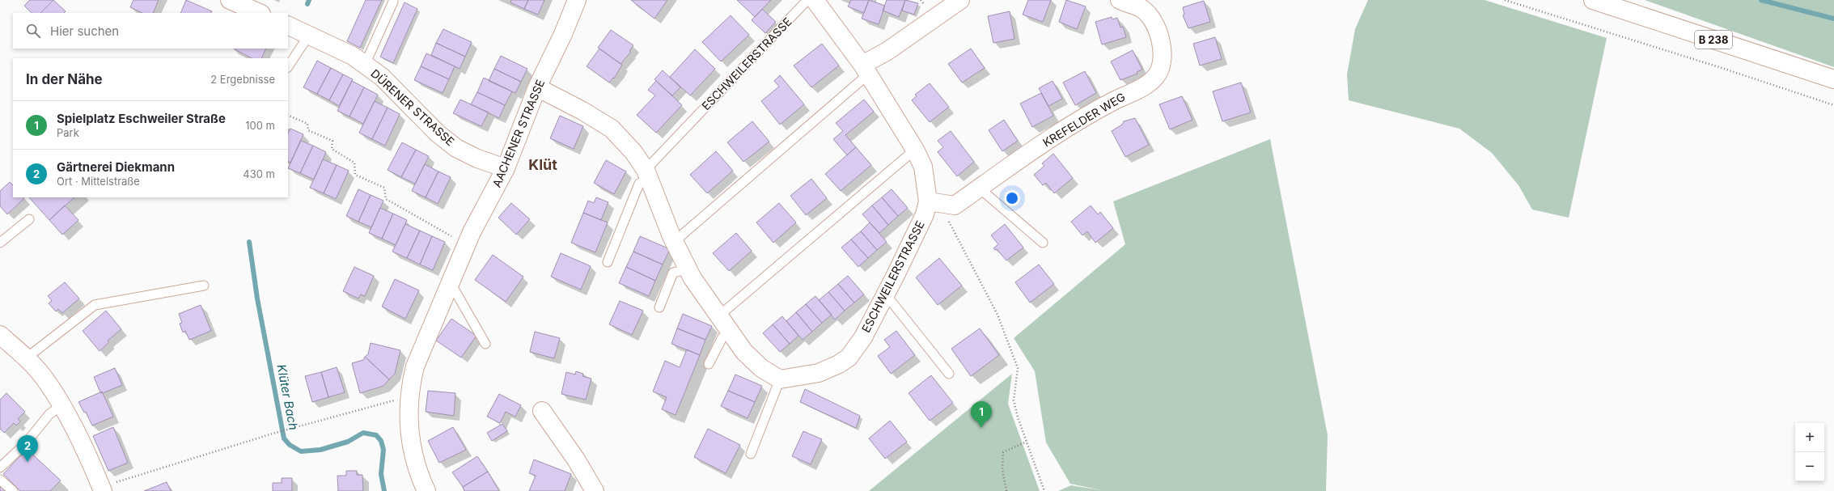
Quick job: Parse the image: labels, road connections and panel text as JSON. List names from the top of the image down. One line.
{"streets":{"street":["B 238","ESCHWEILERSTRASSE","DÜRENER STRASSE","KREFELDER WEG","AACHENER STRASSE"]},"crossings":[["ESCHWEILERSTRASSE","KREFELDER WEG"],["DÜRENER STRASSE","AACHENER STRASSE"]],"districts":["Klüt"],"water":["Klüter Bach"],"page":{"search":"Hier suchen","heading":["In der Nähe","2 Ergebnisse"],"list":[{"mark":"1","name":"Spielplatz Eschweiler Straße","note":"Park","value":"100 m"},{"mark":"2","name":"Gärtnerei Diekmann","note":"Ort · Mittelstraße","value":"430 m"}],"pins":["1","2"],"map_buttons":["+","−"]}}
